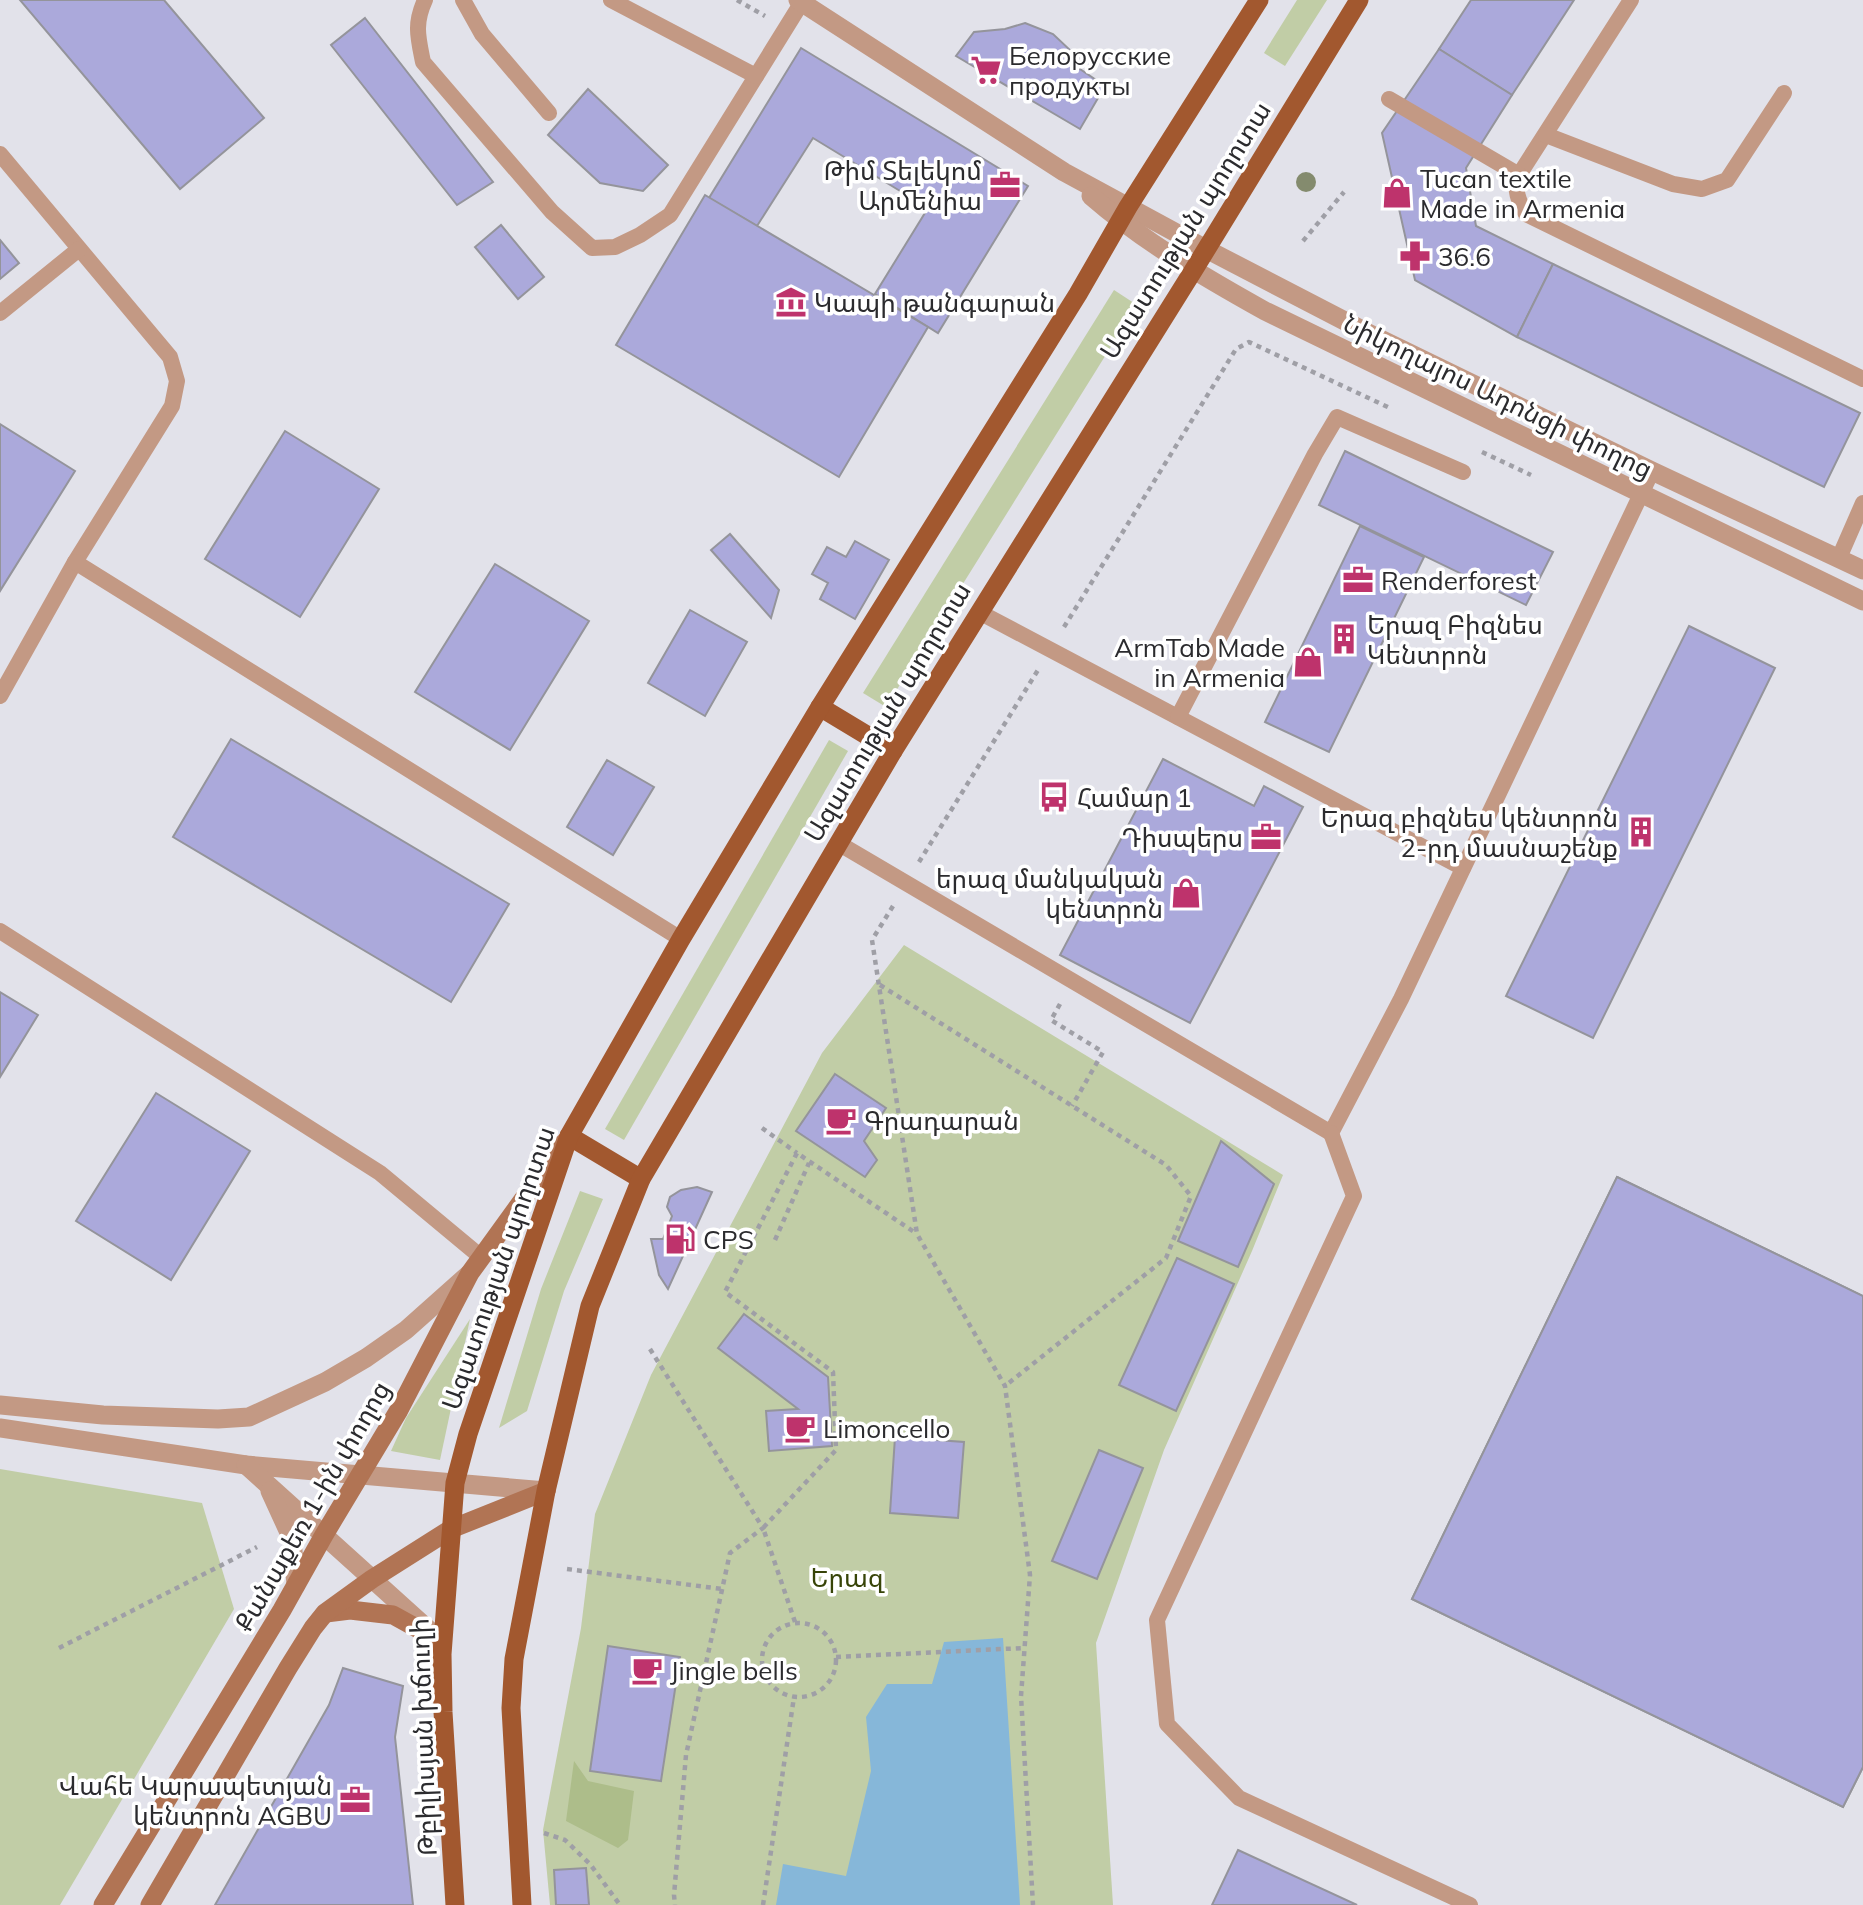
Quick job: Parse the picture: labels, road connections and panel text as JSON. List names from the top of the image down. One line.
{"streets":{"main road":["Ազատության պողոտա","Քանաքեռ 1-ին փողոց","Թբիլիսյան խճուղի"],"street":["Նիկողայոս Ադոնցի փողոց"]},"crossings":[["Ազատության պողոտա","Նիկողայոս Ադոնցի փողոց"],["Ազատության պողոտա","Քանաքեռ 1-ին փողոց"],["Ազատության պողոտա","Թբիլիսյան խճուղի"]],"parks":["Երազ"],"places":{"supermarket":["Белорусские продукты"],"office":["Թիմ Տելեկոմ Արմենիա","Renderforest","Դիսպերս","Վահե Կարապետյան կենտրոն AGBU"],"shop":["Tucan textile Made in Armenia","ArmTab Made in Armenia","երազ մանկական կենտրոն"],"pharmacy":["36.6"],"museum":["Կապի թանգարան"],"building":["Երազ Բիզնես Կենտրոն","Երազ բիզնես կենտրոն 2-րդ մասնաշենք"],"bus stop":["Համար 1"],"cafe":["Գրադարան","Limoncello","Jingle bells"],"fuel station":["CPS"]}}
